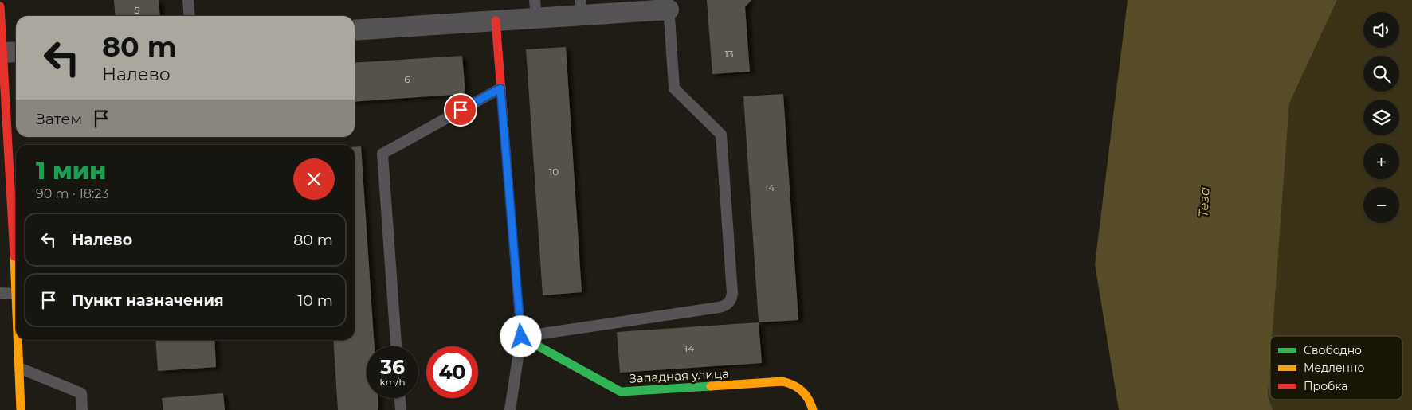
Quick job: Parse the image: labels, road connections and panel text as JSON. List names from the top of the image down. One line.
{"streets":{"street":["Западная улица"]},"water":["Теза"],"house_numbers":["5","13","6","10","14","14"],"legend":["Свободно","Медленно","Пробка"],"page":{"map_buttons":["+","−"],"turn":["80 m","Налево"],"then":"Затем","heading":["1 мин","90 m · 18:23"],"list":[{"name":"Налево","value":"80 m"},{"name":"Пункт назначения","value":"10 m"}],"speed":"36 km/h","limit":"40"}}
